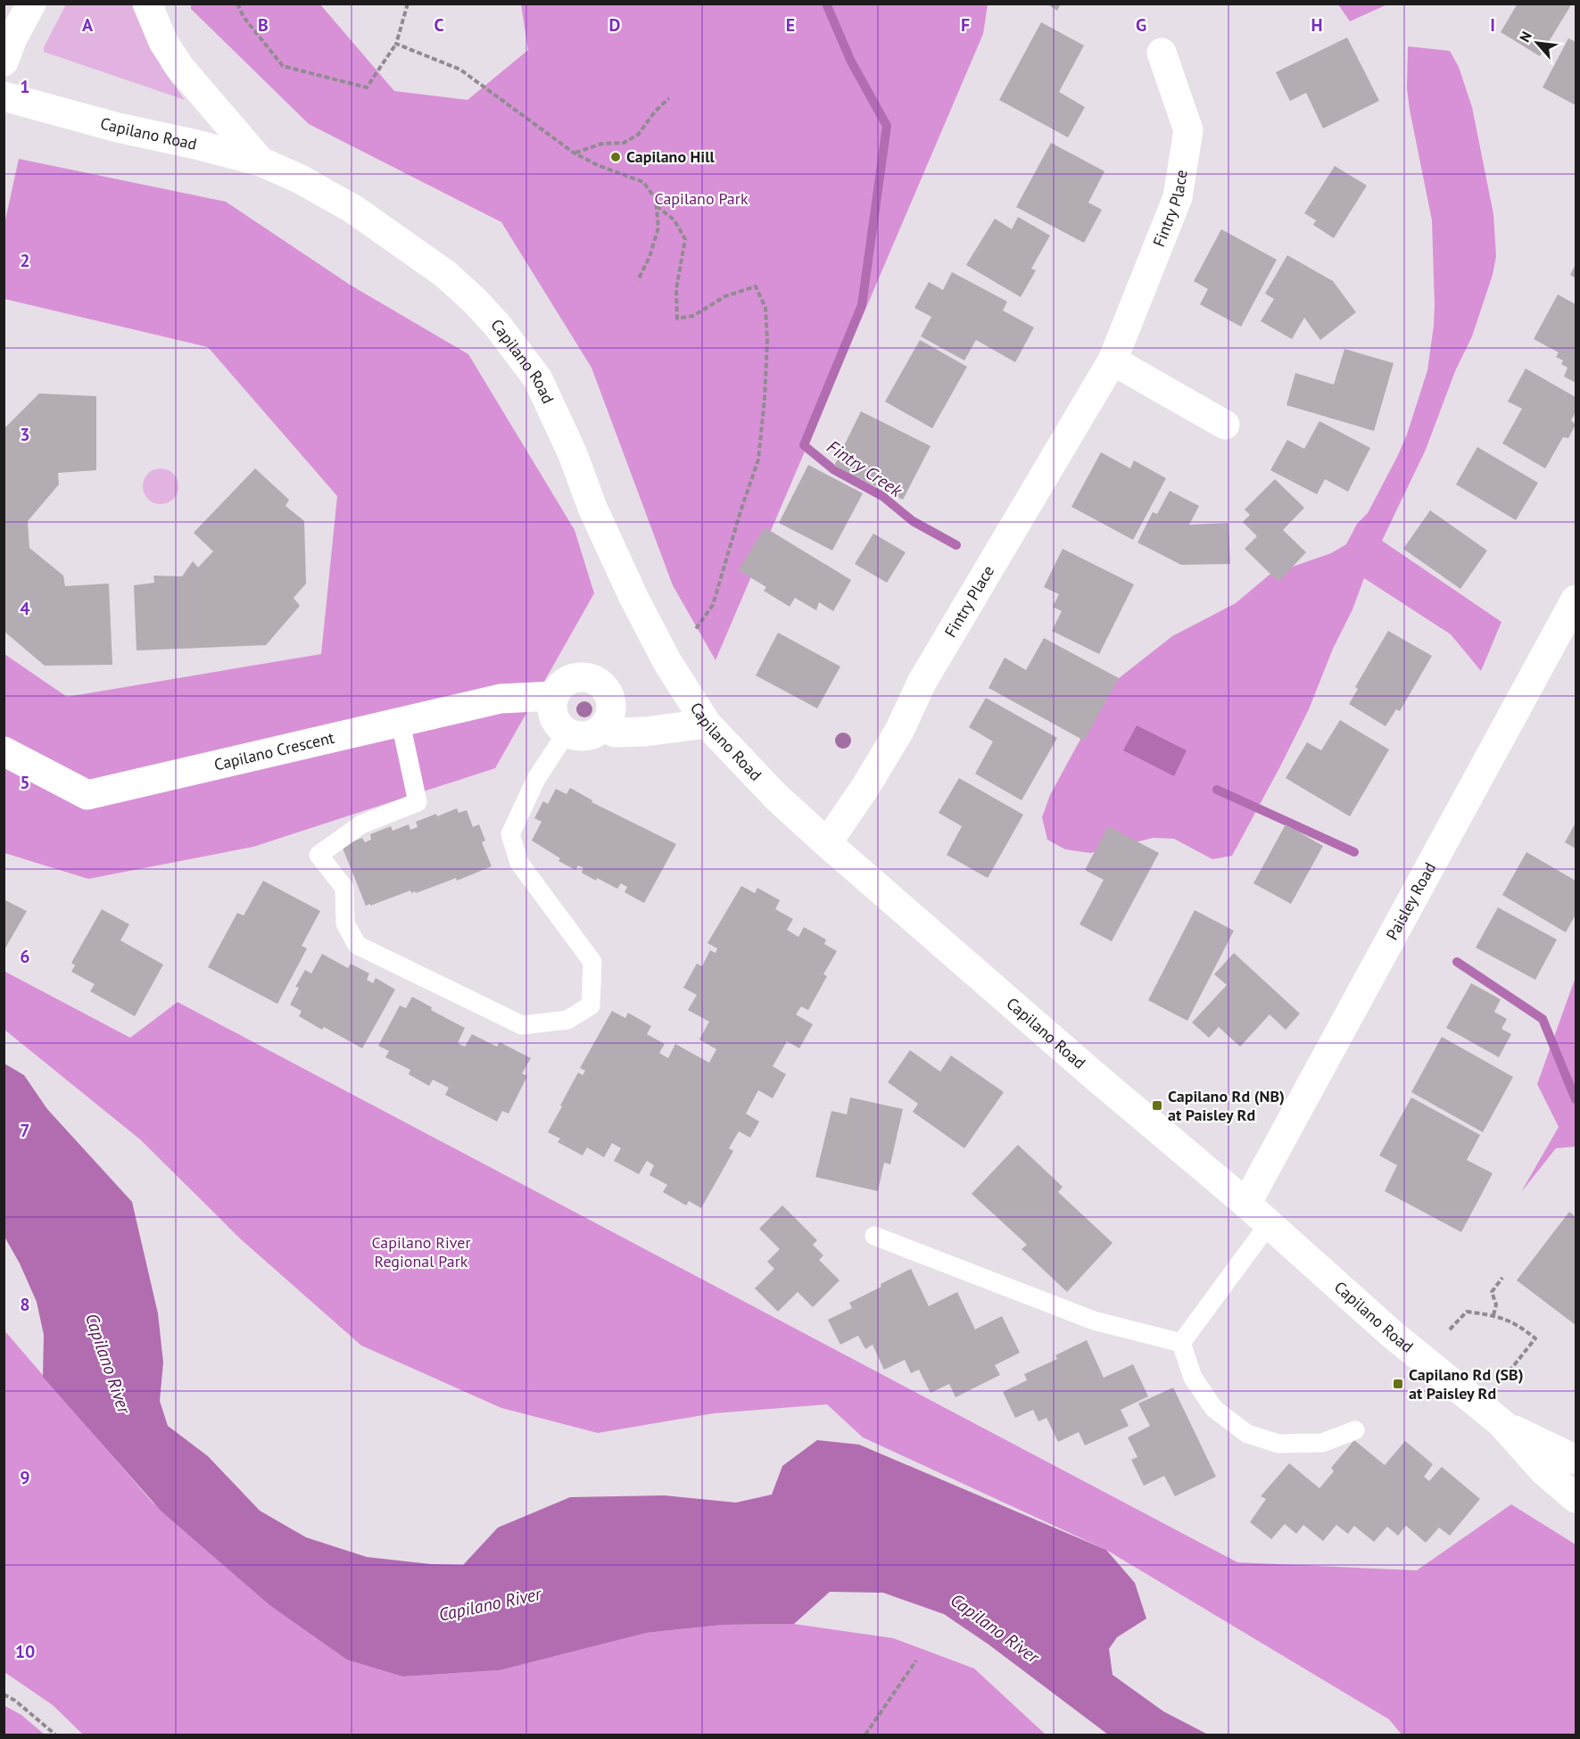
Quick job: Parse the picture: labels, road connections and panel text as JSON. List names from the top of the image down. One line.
{"streets":{"main road":["Capilano Road","Fintry Place","Capilano Crescent","Paisley Road"]},"crossings":[["Capilano Road","Fintry Place"],["Capilano Road","Paisley Road"]],"water":["Fintry Creek","Capilano River"],"parks":["Capilano Park","Capilano River Regional Park"],"places":{"other":["Capilano Hill"],"transit":["Capilano Rd (NB) at Paisley Rd","Capilano Rd (SB) at Paisley Rd"]},"north":"top left","grid":{"columns":["A","B","C","D","E","F","G","H","I"],"rows":["1","2","3","4","5","6","7","8","9","10"]}}
